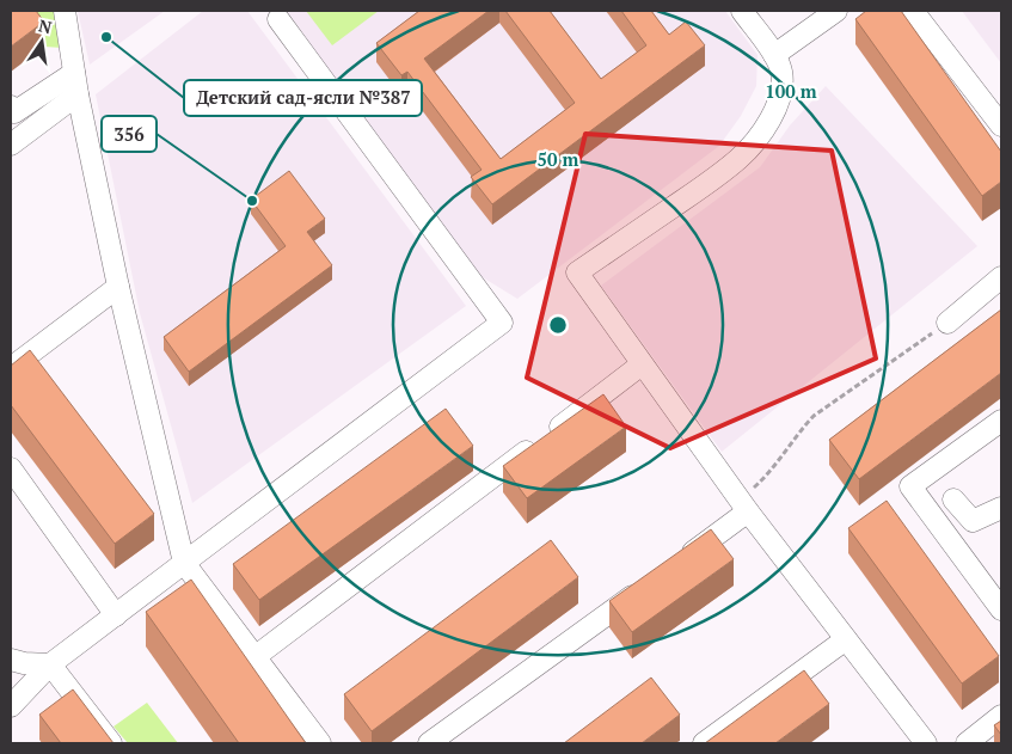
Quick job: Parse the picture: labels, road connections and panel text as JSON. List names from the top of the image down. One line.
{"places":["Детский сад-ясли №387","356"],"north":"top","rings":["100 m","50 m"]}
